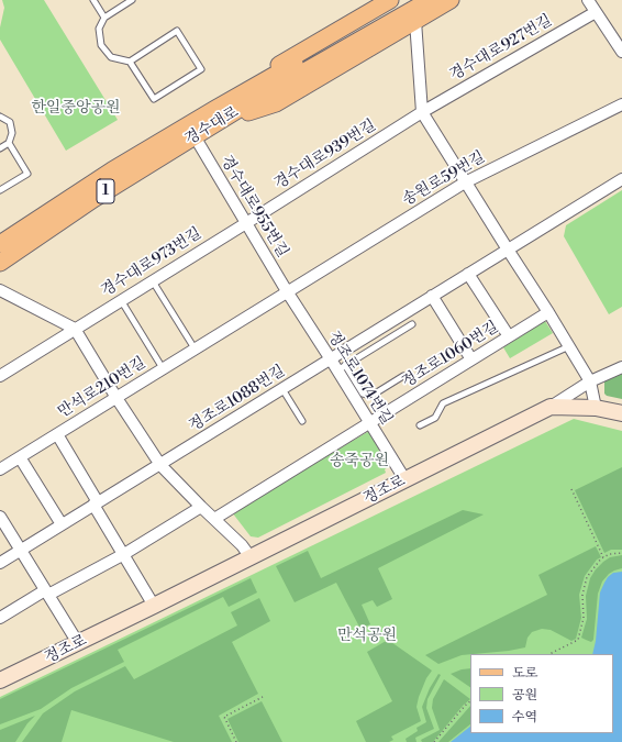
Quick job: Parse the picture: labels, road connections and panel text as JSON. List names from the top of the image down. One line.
{"streets":{"main road":["경수대로","1"],"street":["경수대로927번길","경수대로939번길","송원로59번길","경수대로955번길","경수대로973번길","정조로1060번길","정조로1074번길","만석로210번길","정조로1088번길","정조로"]},"crossings":[["경수대로927번길","경수대로939번길"],["경수대로","경수대로955번길"],["경수대로939번길","경수대로955번길"],["경수대로939번길","경수대로973번길"],["송원로59번길","경수대로955번길"],["송원로59번길","정조로1074번길"],["송원로59번길","만석로210번길"],["경수대로955번길","경수대로973번길"],["경수대로955번길","정조로1074번길"],["경수대로955번길","만석로210번길"],["경수대로973번길","만석로210번길"],["정조로1060번길","정조로1074번길"],["정조로1074번길","만석로210번길"],["정조로1074번길","정조로1088번길"],["정조로1074번길","정조로"],["만석로210번길","정조로1088번길"]],"parks":["한일중앙공원","송죽공원","만석공원"],"legend":["도로","공원","수역"]}
